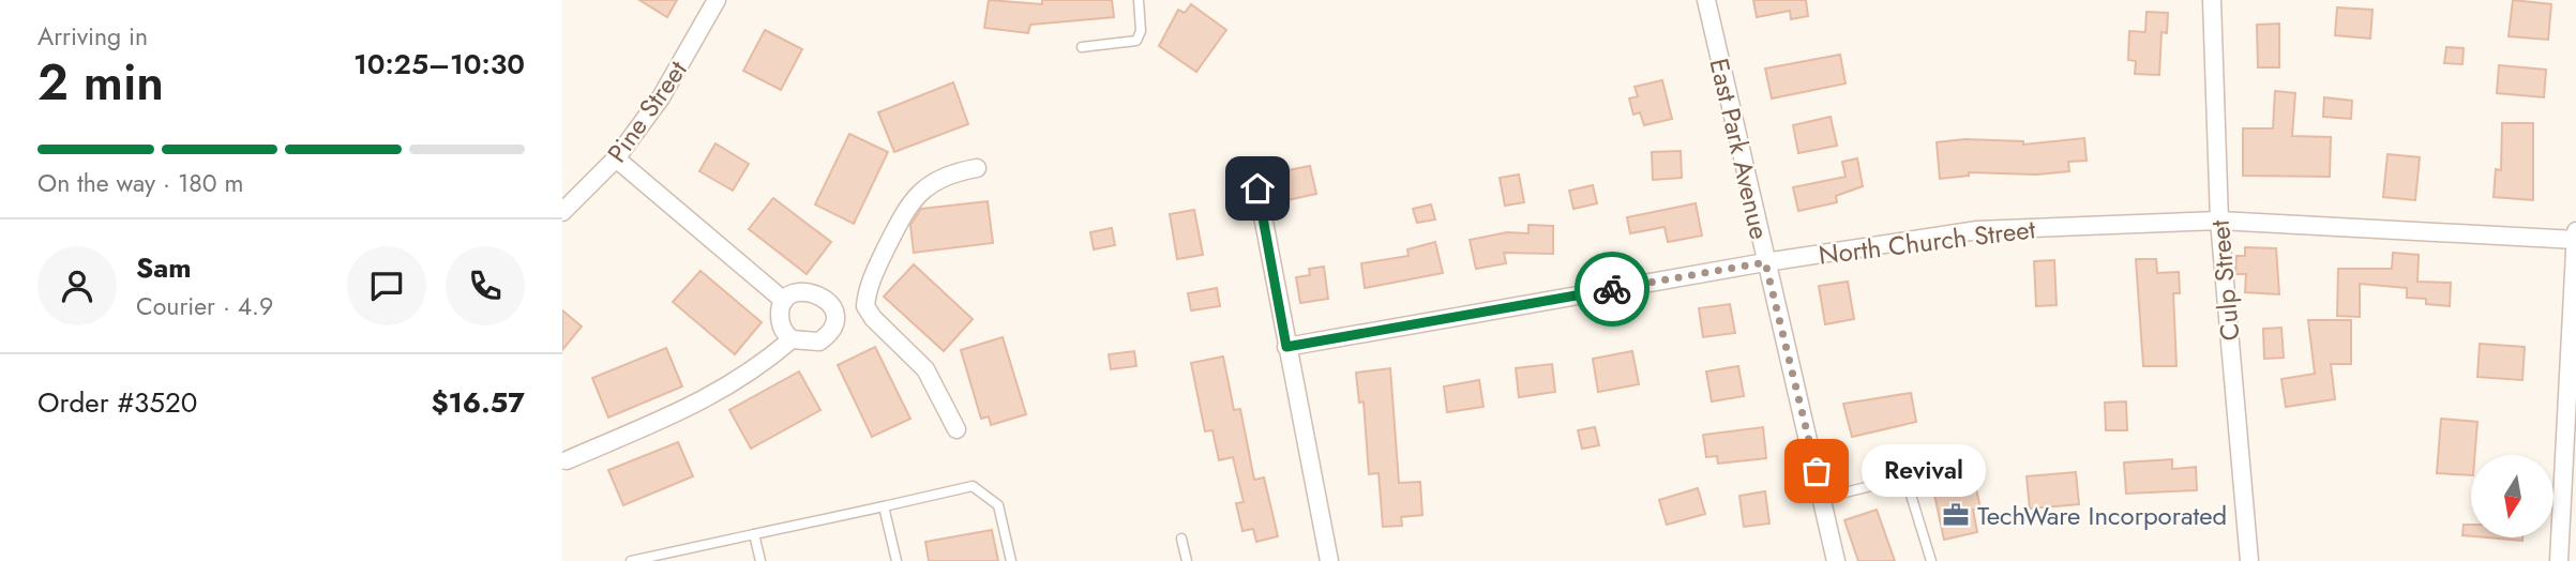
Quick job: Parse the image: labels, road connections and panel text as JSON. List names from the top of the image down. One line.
{"streets":{"street":["Pine Street","East Park Avenue","North Church Street","Culp Street"]},"crossings":[["East Park Avenue","North Church Street"],["North Church Street","Culp Street"]],"places":{"other":["Revival"],"office":["TechWare Incorporated"]},"north":"bottom","page":{"heading":["2 min","Arriving in","10:25–10:30"],"panel":["Sam","Courier · 4.9","Order #3520","$16.57"],"bar":"On the way · 180 m","bubble":"Revival"}}
